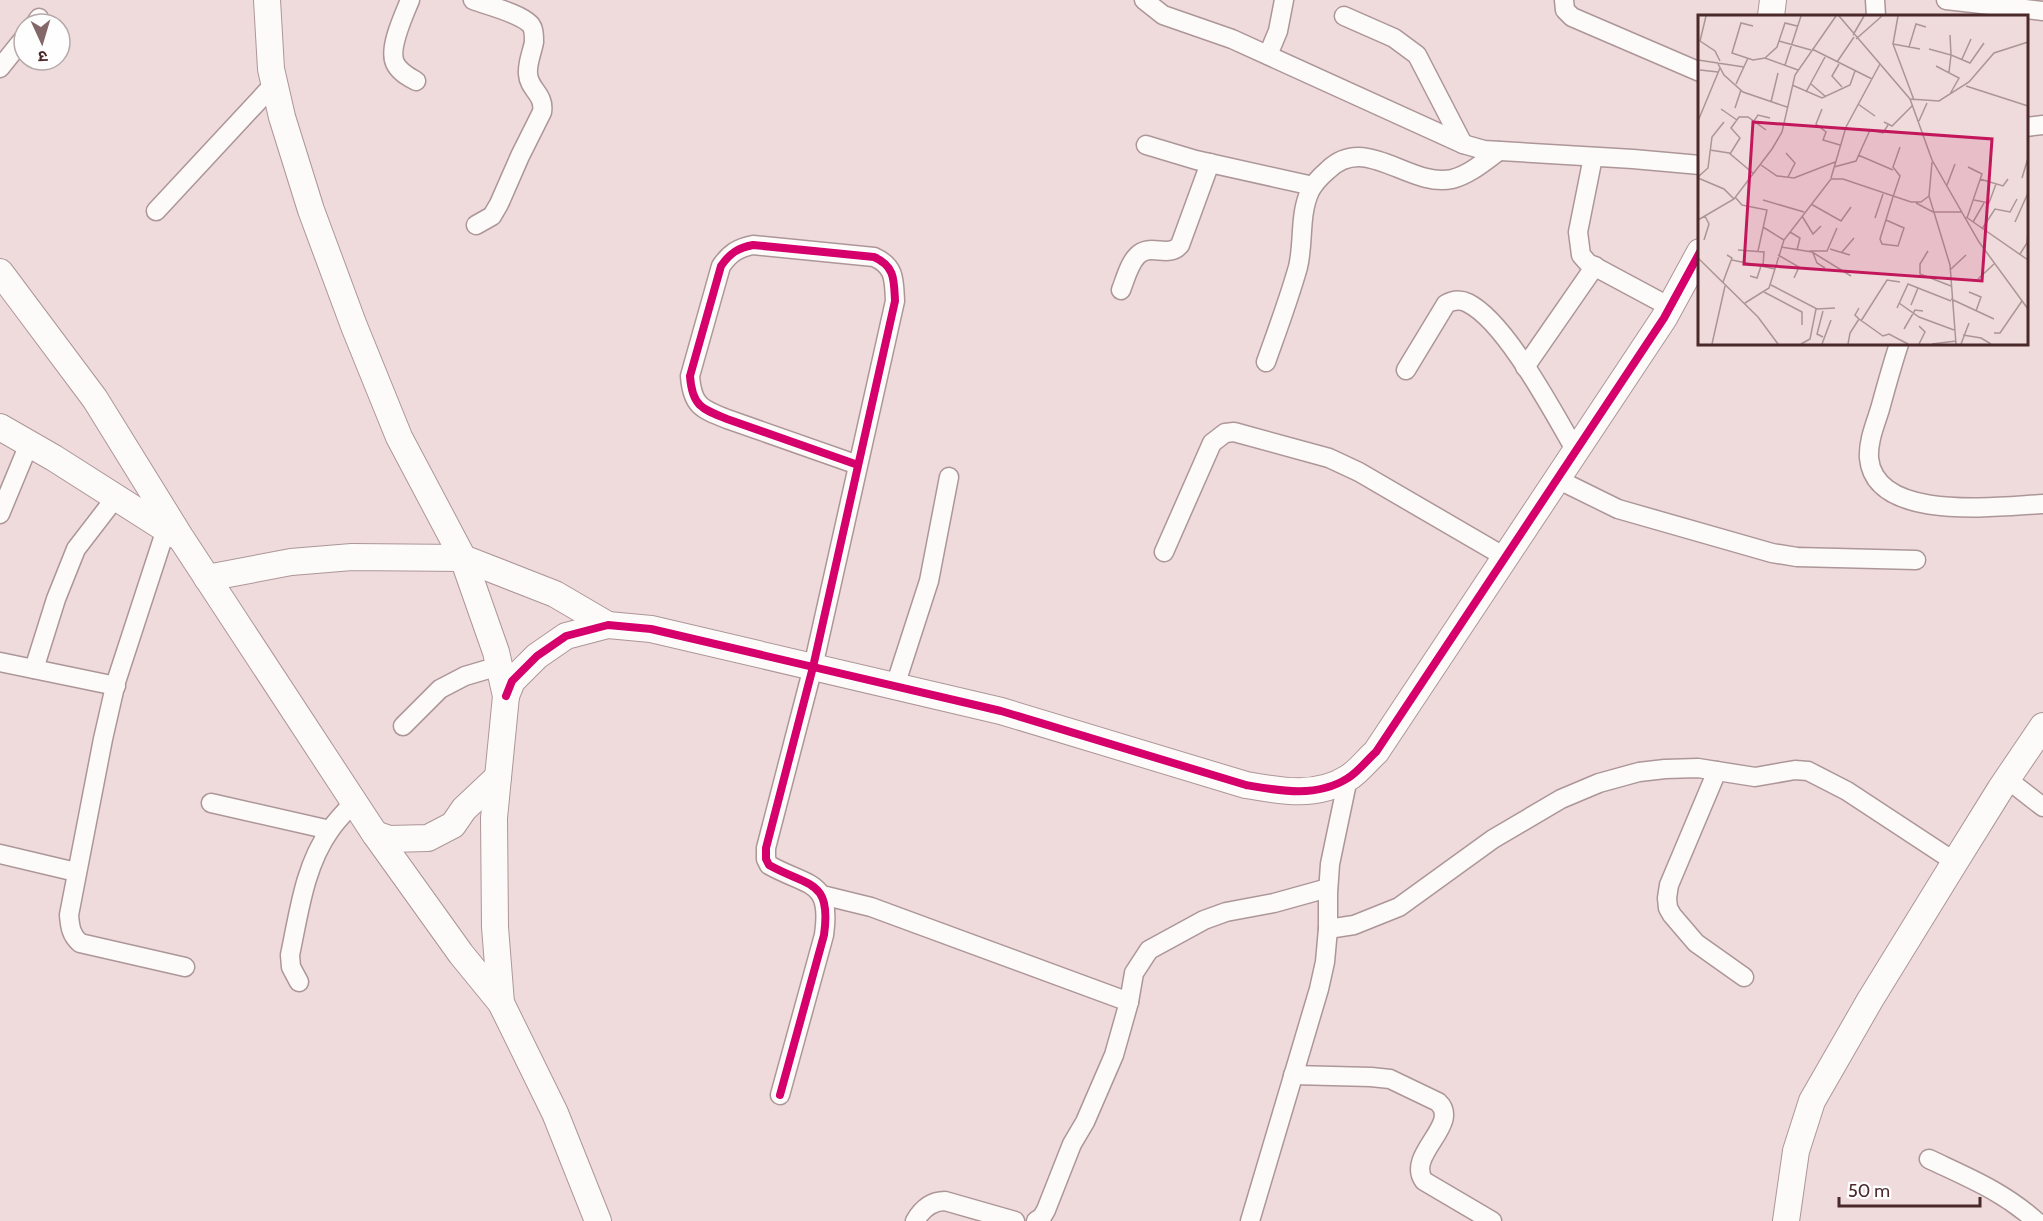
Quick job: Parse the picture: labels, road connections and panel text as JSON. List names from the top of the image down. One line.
{"scale_bar":"50 m","north":"bottom"}
